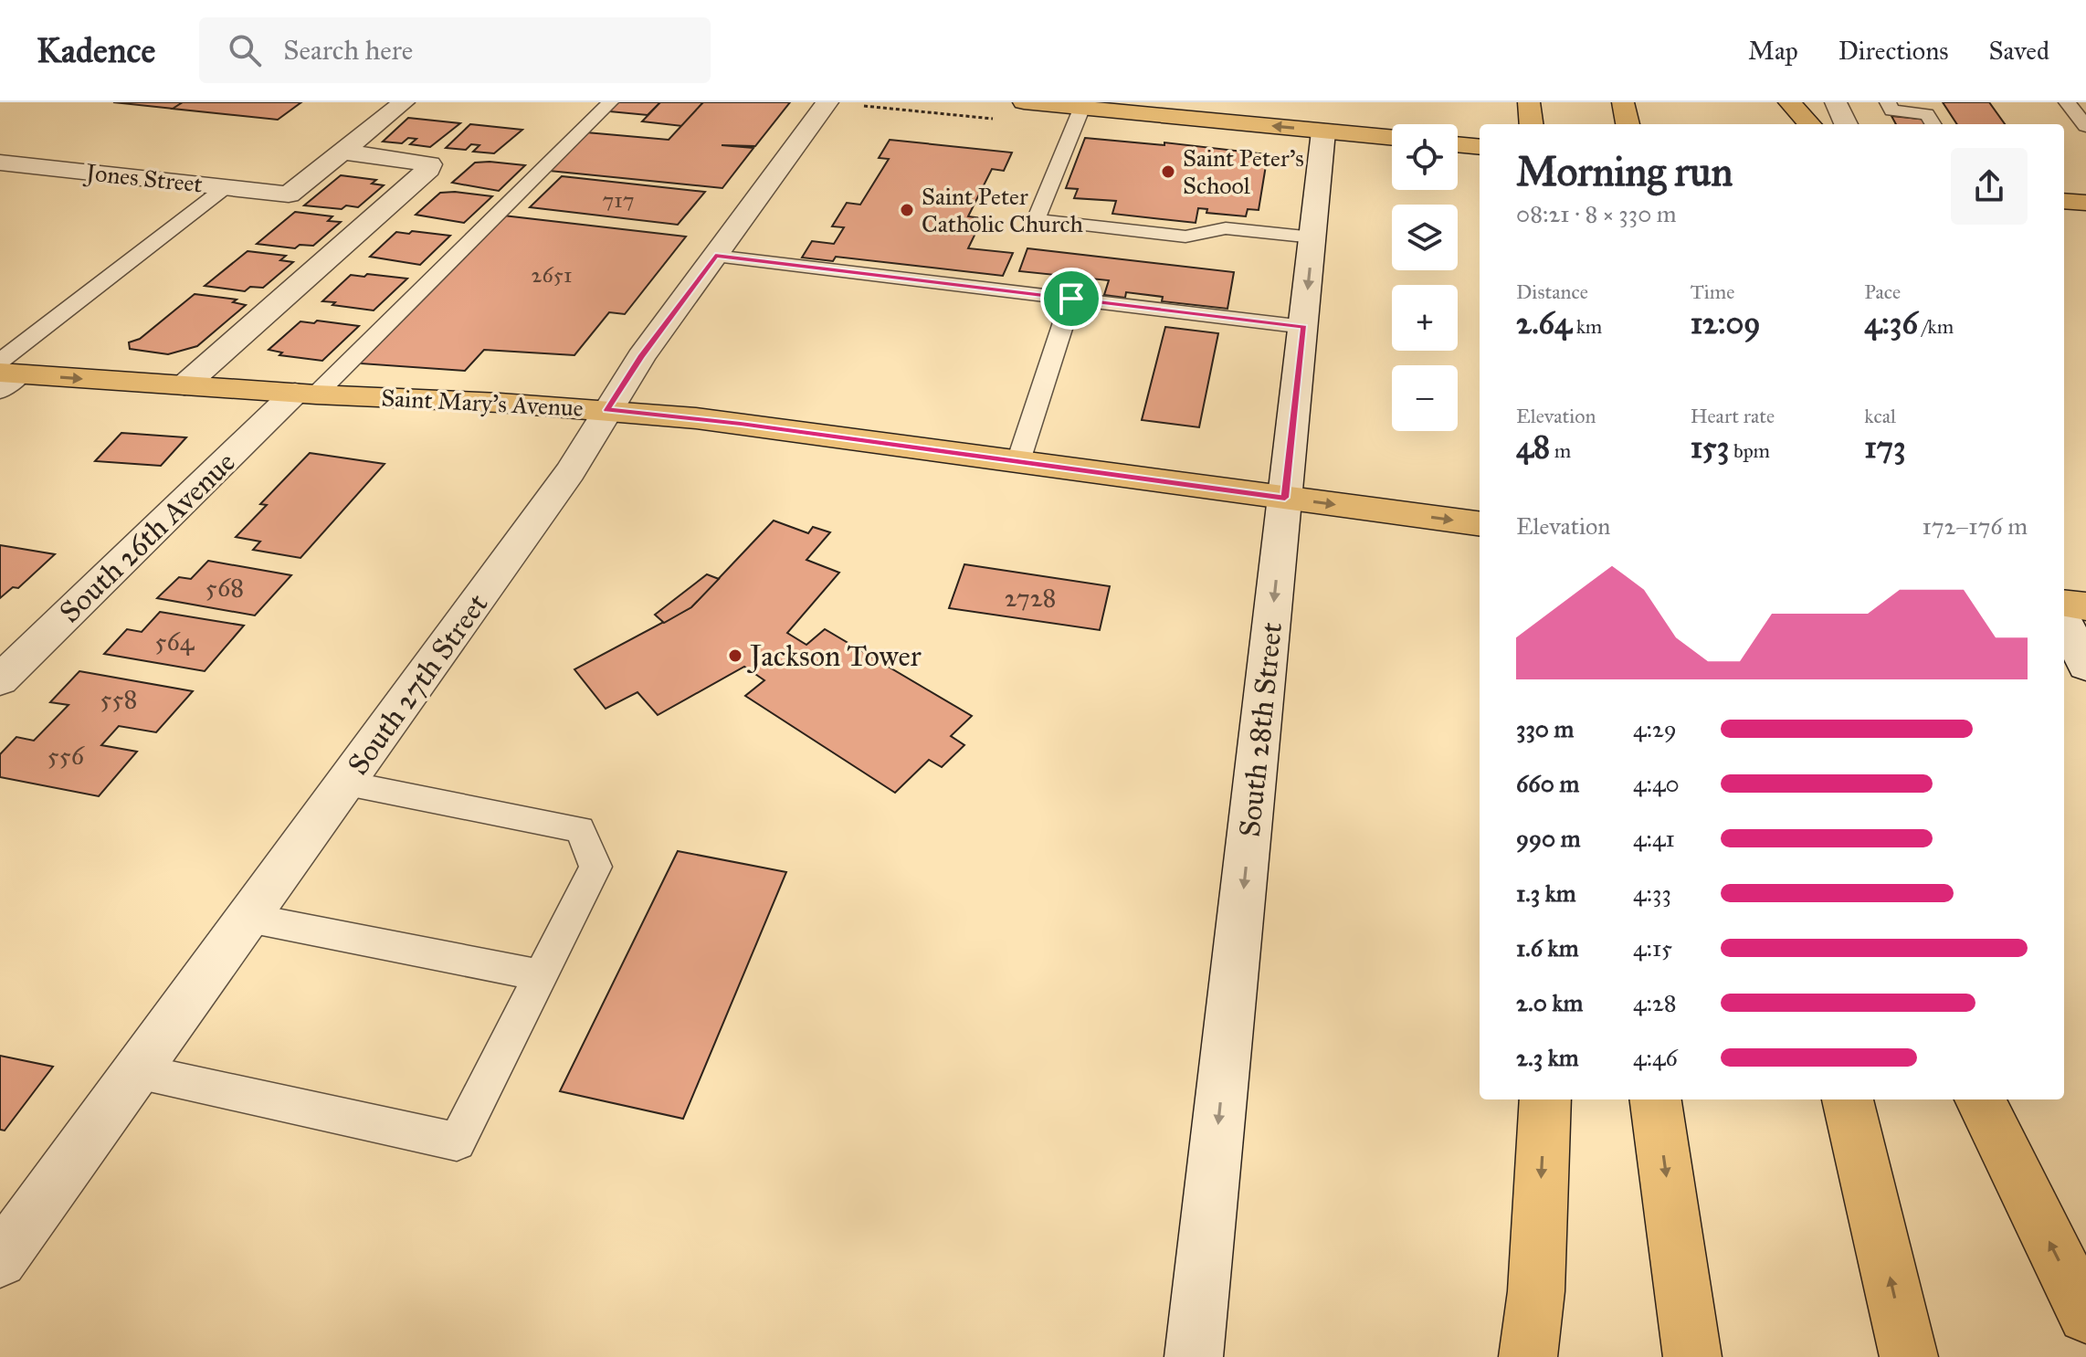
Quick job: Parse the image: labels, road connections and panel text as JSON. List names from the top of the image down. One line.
{"streets":{"main road":["Saint Mary's Avenue"],"street":["Jones Street","South 26th Avenue","South 27th Street","South 28th Street"]},"crossings":[["Saint Mary's Avenue","South 26th Avenue"],["Saint Mary's Avenue","South 27th Street"],["Saint Mary's Avenue","South 28th Street"]],"one_way":["South 28th Street"],"places":["Saint Peter’s School","Saint Peter Catholic Church","Jackson Tower"],"house_numbers":["717","2651","568","2728","564","558","556"],"page":{"header":"Kadence","search":"Search here","nav":["Map","Directions","Saved"],"map_buttons":["+","−"],"heading":["Morning run","08:21 · 8 × 330 m"],"stats":[["Distance","2.64 km"],["Time","12:09"],["Pace","4:36 /km"],["Elevation","48 m"],["Heart rate","153 bpm"],["kcal","173"]],"chart":["Elevation","172–176 m"],"list":[{"name":"330 m","note":"4:29"},{"name":"660 m","note":"4:40"},{"name":"990 m","note":"4:41"},{"name":"1.3 km","note":"4:33"},{"name":"1.6 km","note":"4:15"},{"name":"2.0 km","note":"4:28"},{"name":"2.3 km","note":"4:46"}]}}
